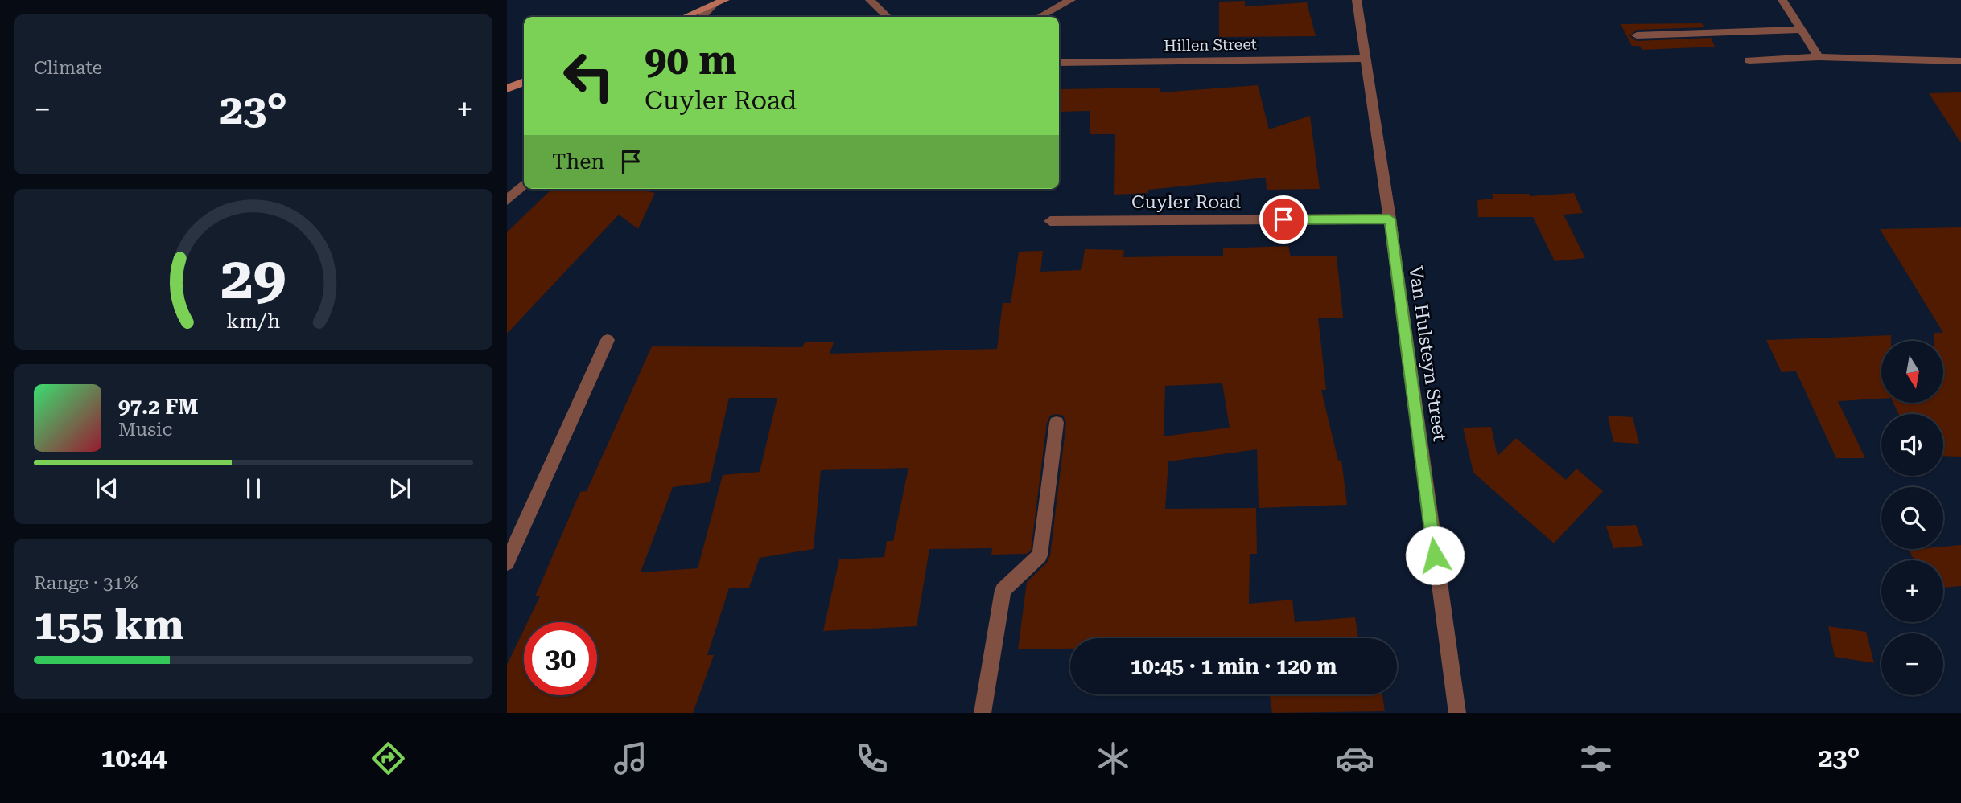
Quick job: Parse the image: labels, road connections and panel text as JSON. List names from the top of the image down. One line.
{"streets":{"street":["Hillen Street","Cuyler Road","Van Hulsteyn Street"]},"crossings":[["Hillen Street","Van Hulsteyn Street"],["Cuyler Road","Van Hulsteyn Street"]],"north":"bottom","page":{"tile":["Climate",["Range · 31%","155 km"]],"turn":["90 m","Cuyler Road"],"heat":["−","23°","+"],"then":"Then","map_buttons":["+","−"],"song":["97.2 FM","Music"],"limit":"30","trip":"10:45 · 1 min · 120 m","tabs":["10:44","23°"],"gauge":["29","km/h"]}}
